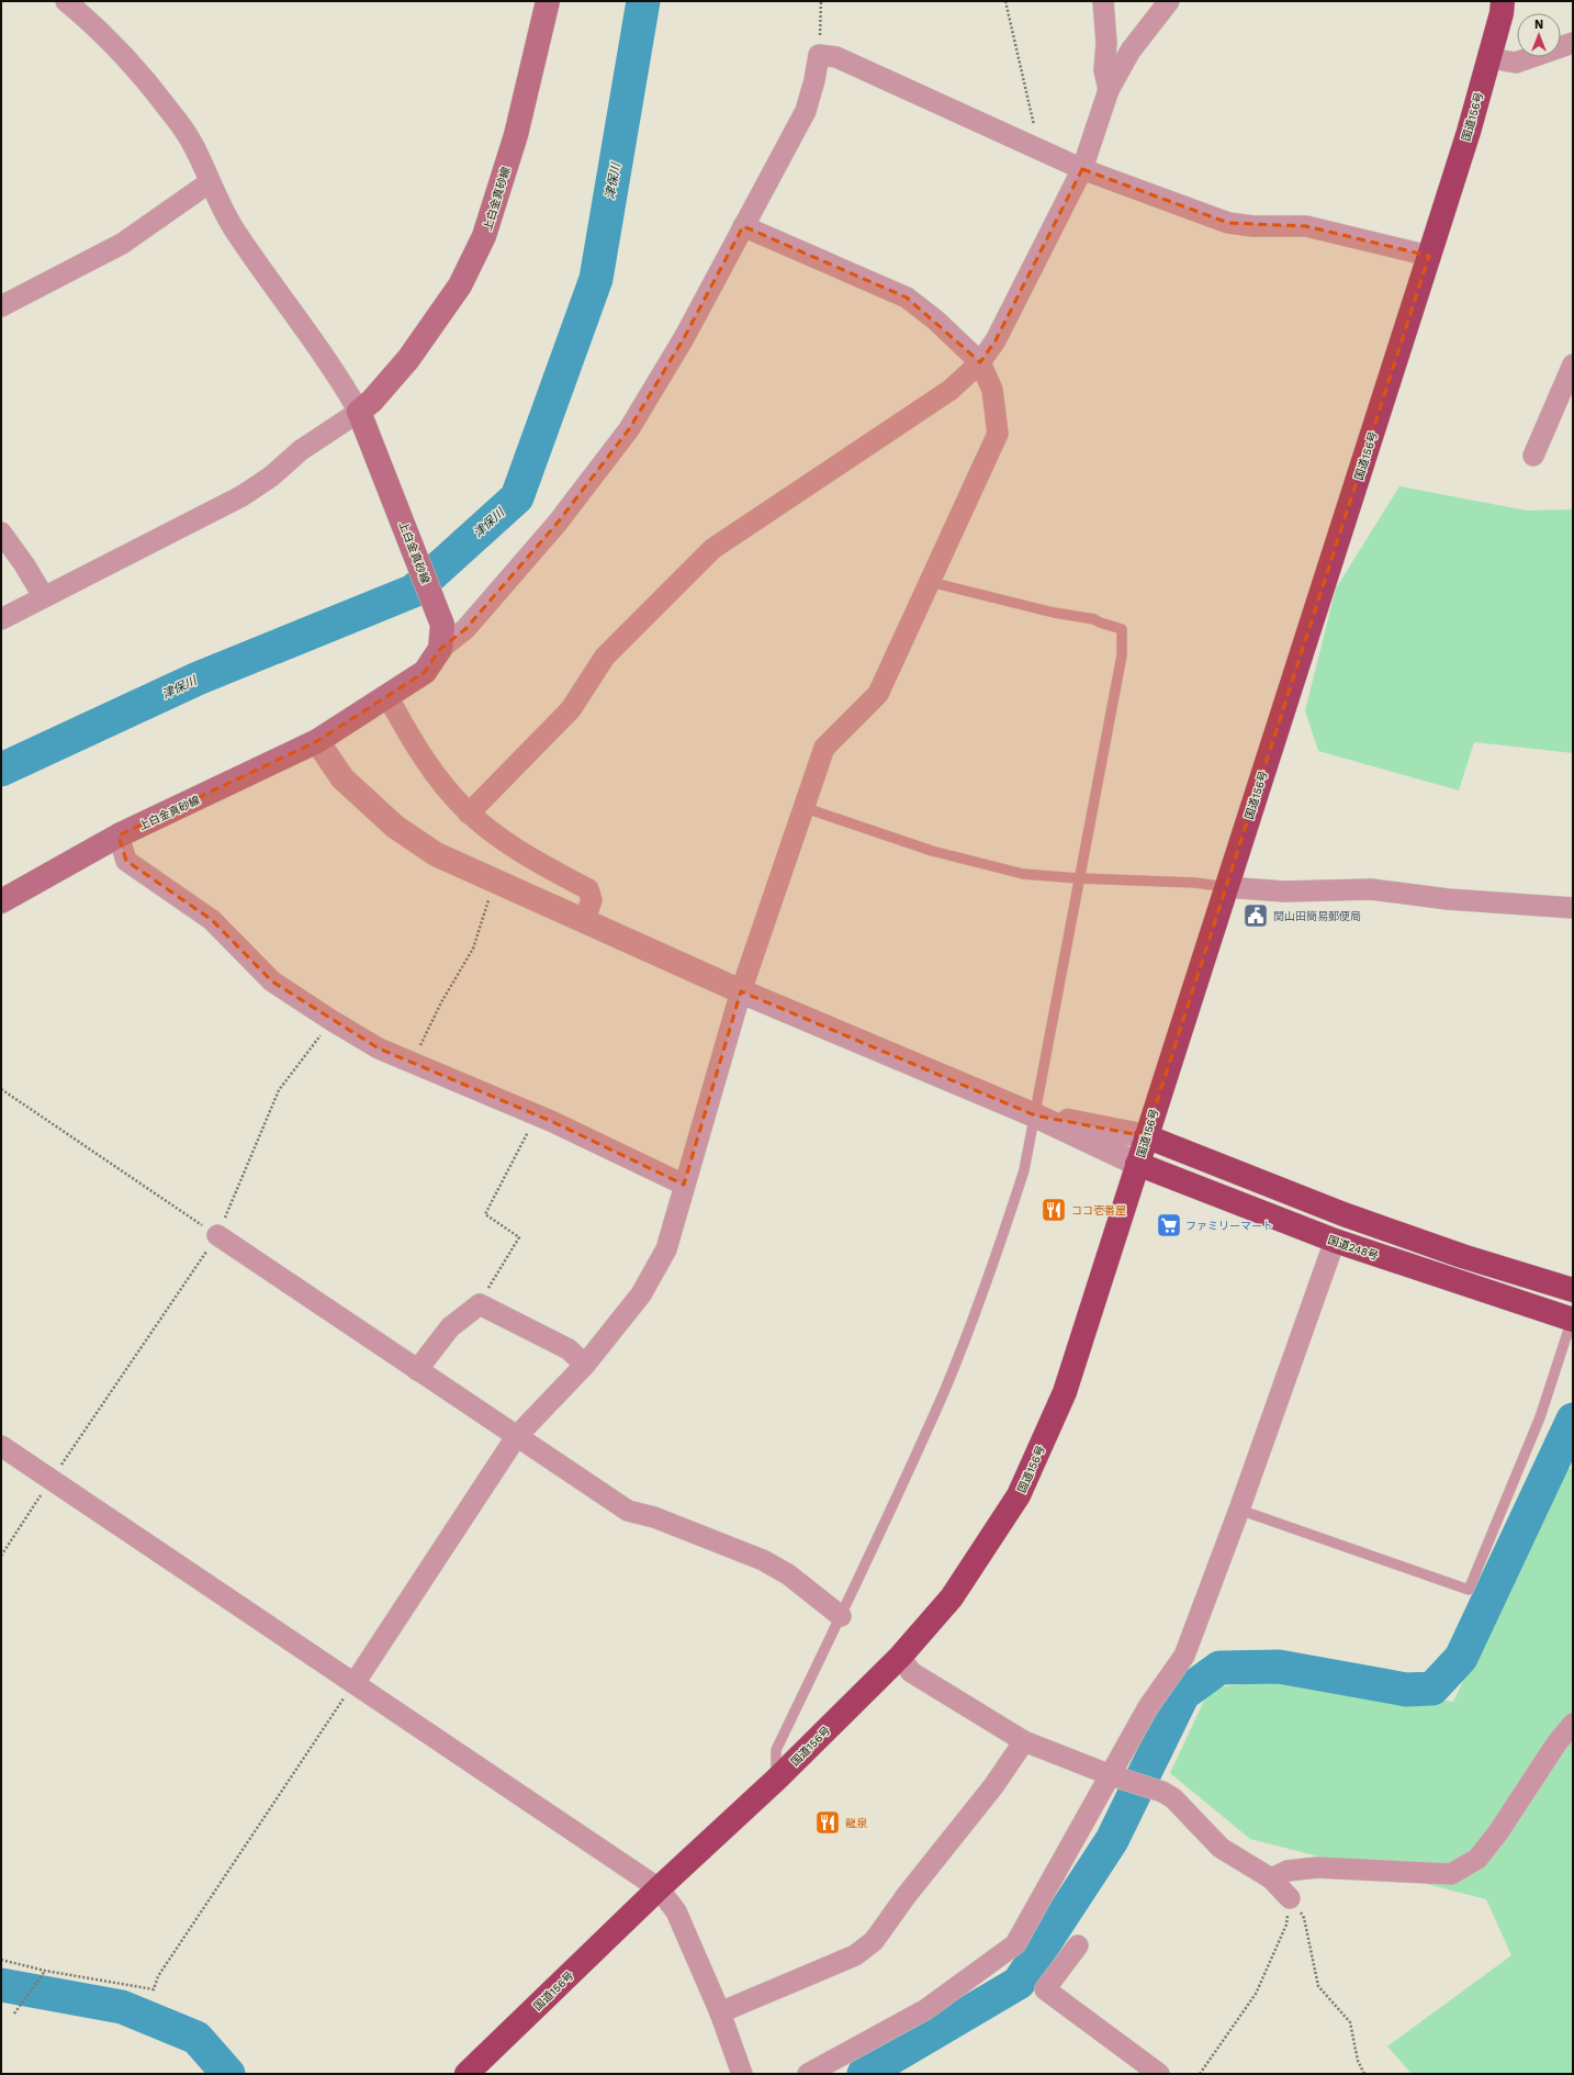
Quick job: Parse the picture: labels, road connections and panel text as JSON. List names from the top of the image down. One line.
{"streets":{"highway":["国道156号","国道248号"],"main road":["上白金真砂線"]},"crossings":[["国道156号","国道248号"]],"water":["津保川"],"places":{"public building":["関山田簡易郵便局"],"restaurant":["ココ壱番屋","龍泉"],"supermarket":["ファミリーマート"]},"north":"top"}
